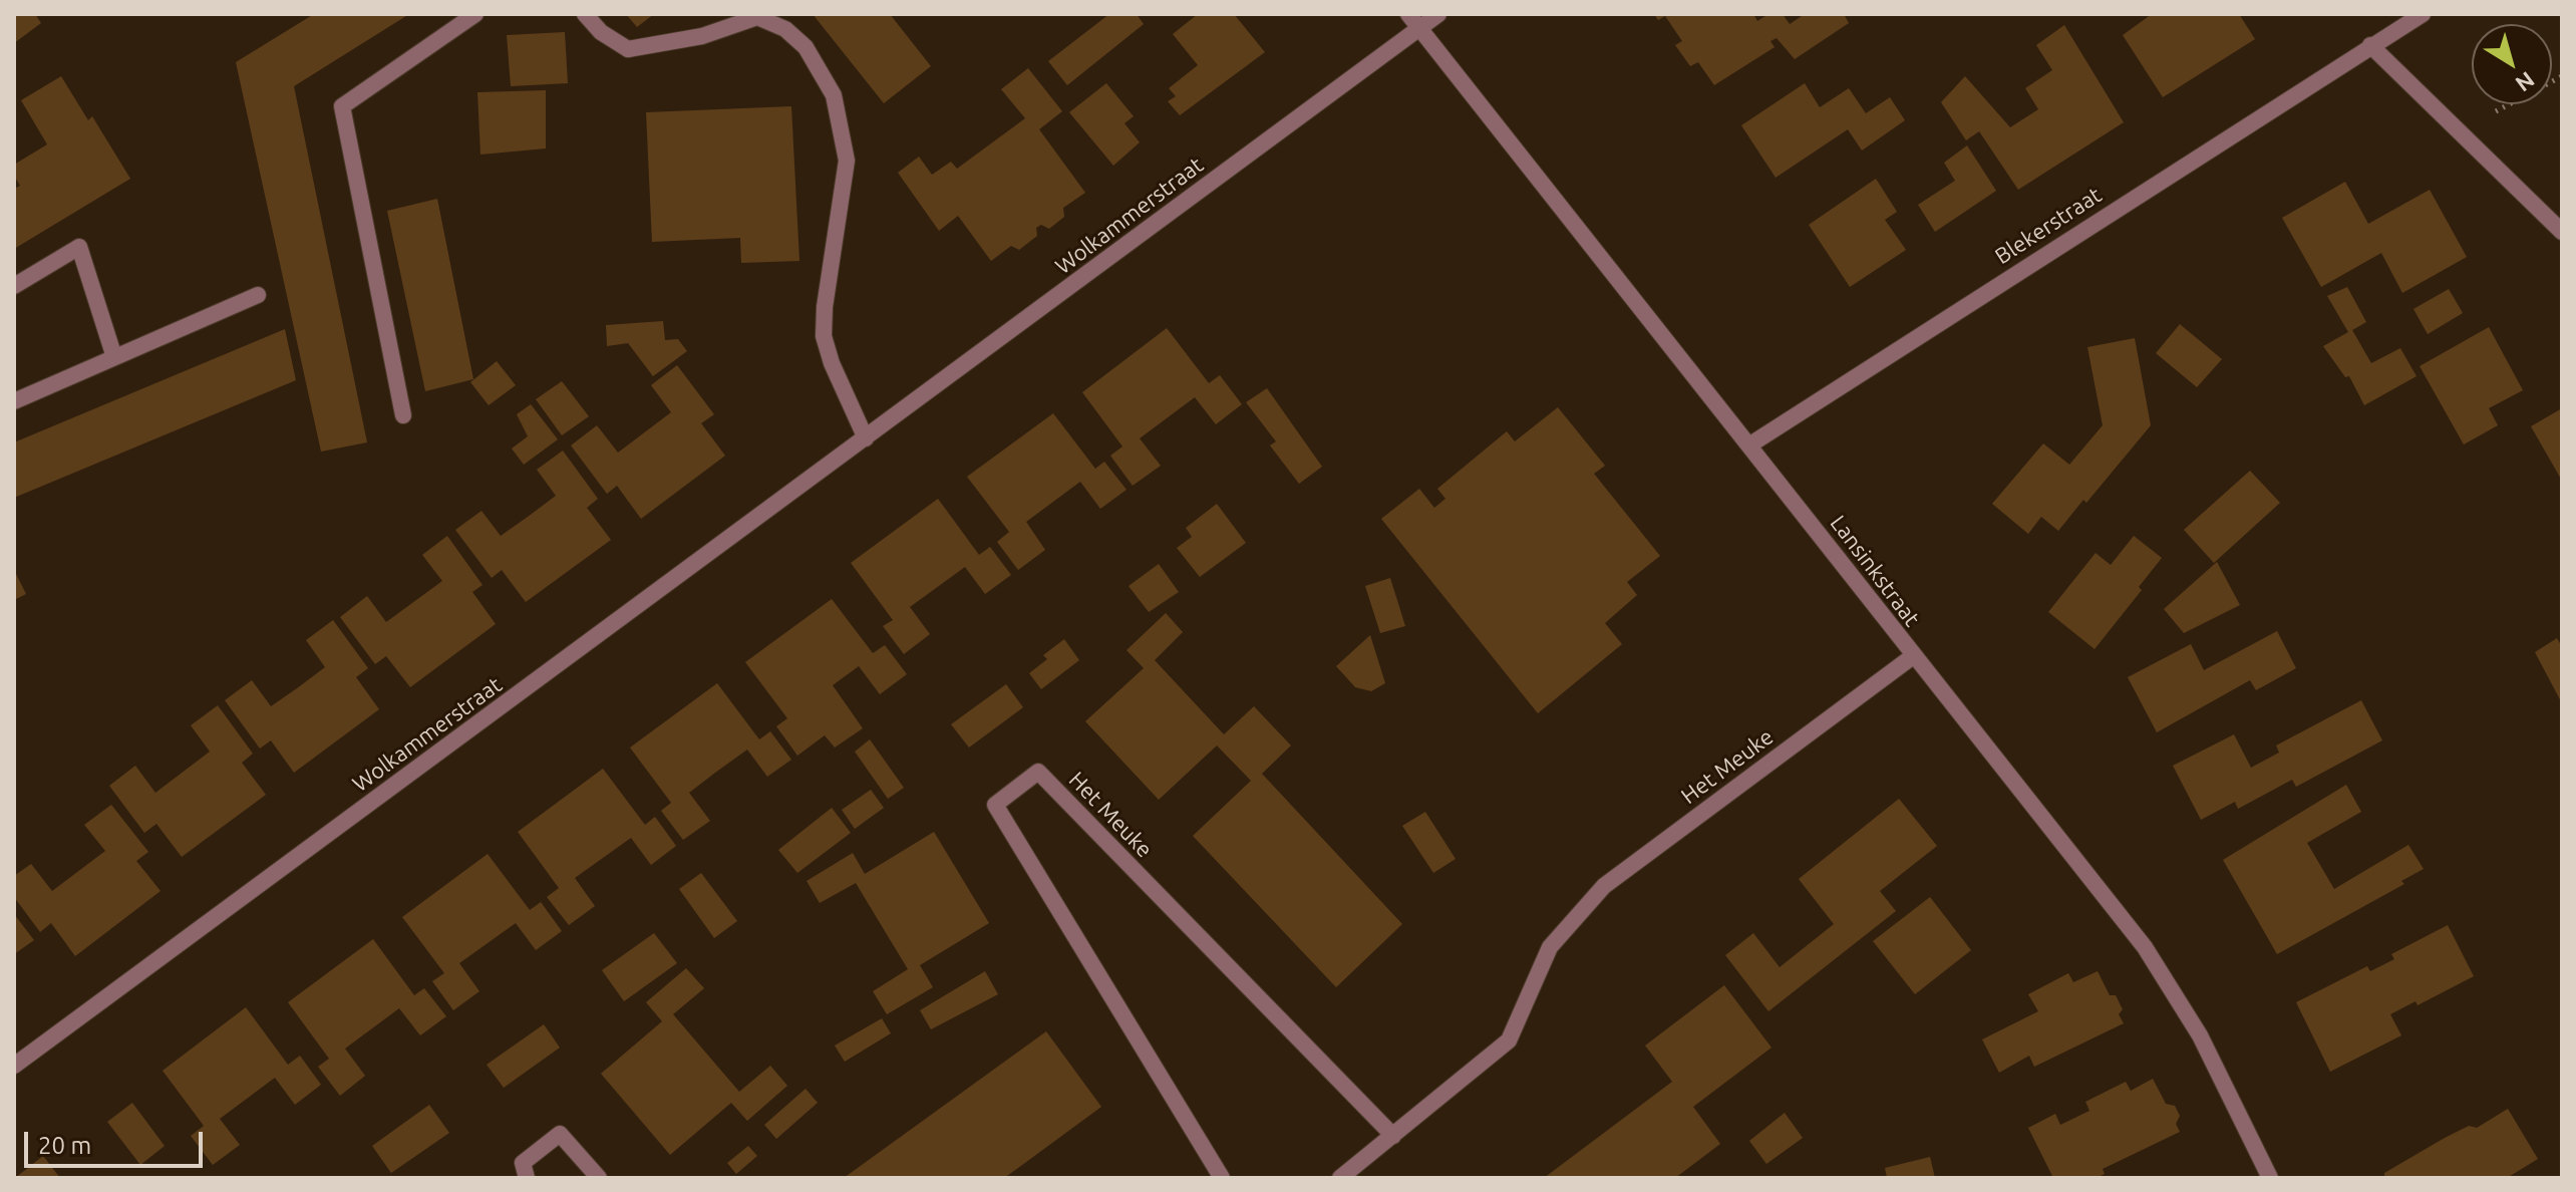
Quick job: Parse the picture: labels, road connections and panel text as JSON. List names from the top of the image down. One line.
{"streets":{"street":["Wolkammerstraat","Blekerstraat","Lansinkstraat","Het Meuke"]},"crossings":[["Wolkammerstraat","Lansinkstraat"],["Blekerstraat","Lansinkstraat"],["Lansinkstraat","Het Meuke"]],"scale_bar":"20 m","north":"bottom right"}
